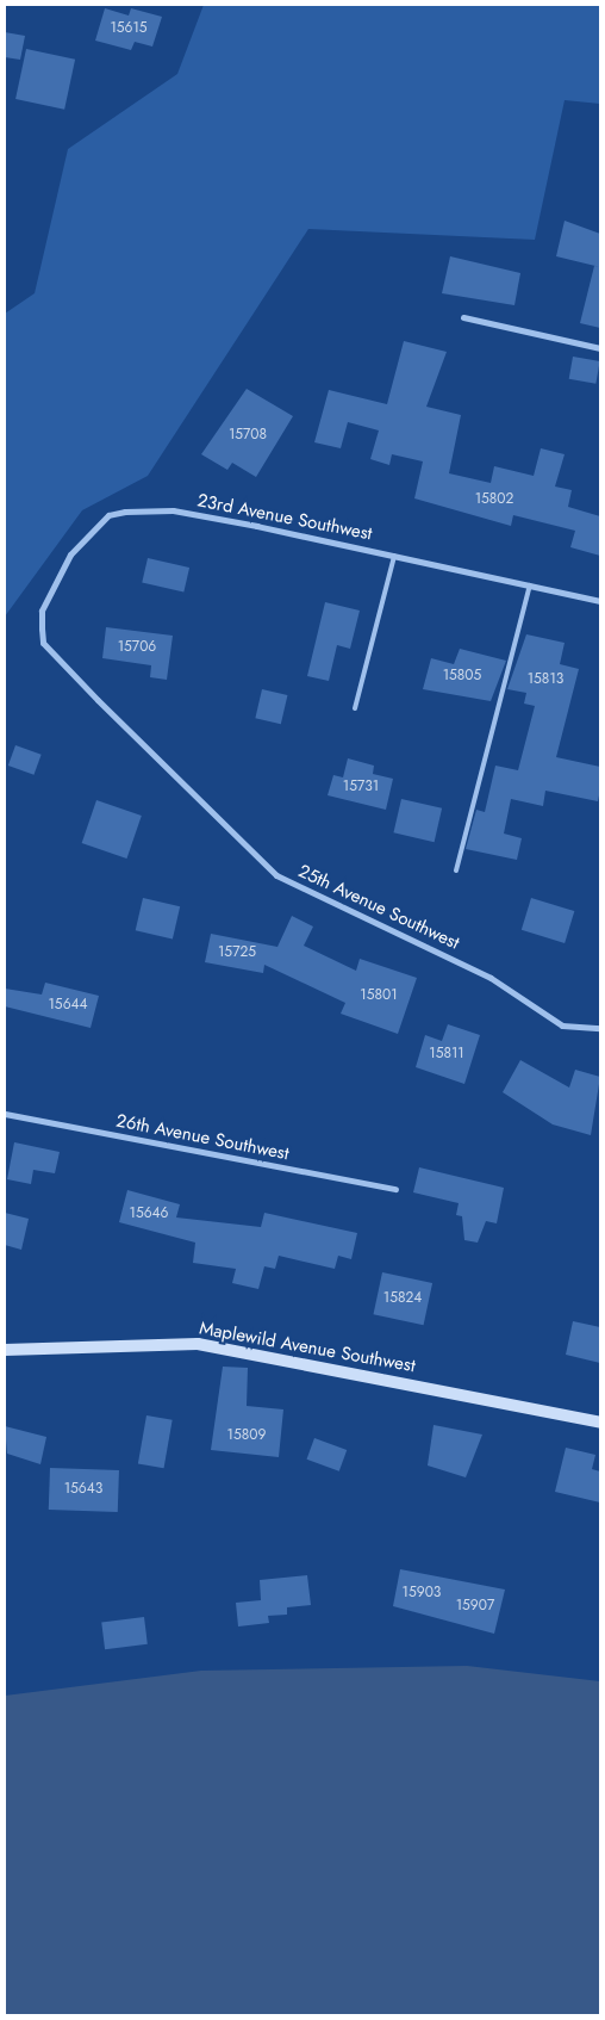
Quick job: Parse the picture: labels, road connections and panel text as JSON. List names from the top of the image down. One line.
{"streets":{"street":["23rd Avenue Southwest","25th Avenue Southwest","26th Avenue Southwest","Maplewild Avenue Southwest"]},"crossings":[["23rd Avenue Southwest","25th Avenue Southwest"]],"house_numbers":["15615","15708","15802","15706","15805","15813","15731","15725","15801","15644","15811","15646","15824","15809","15643","15903","15907"]}
